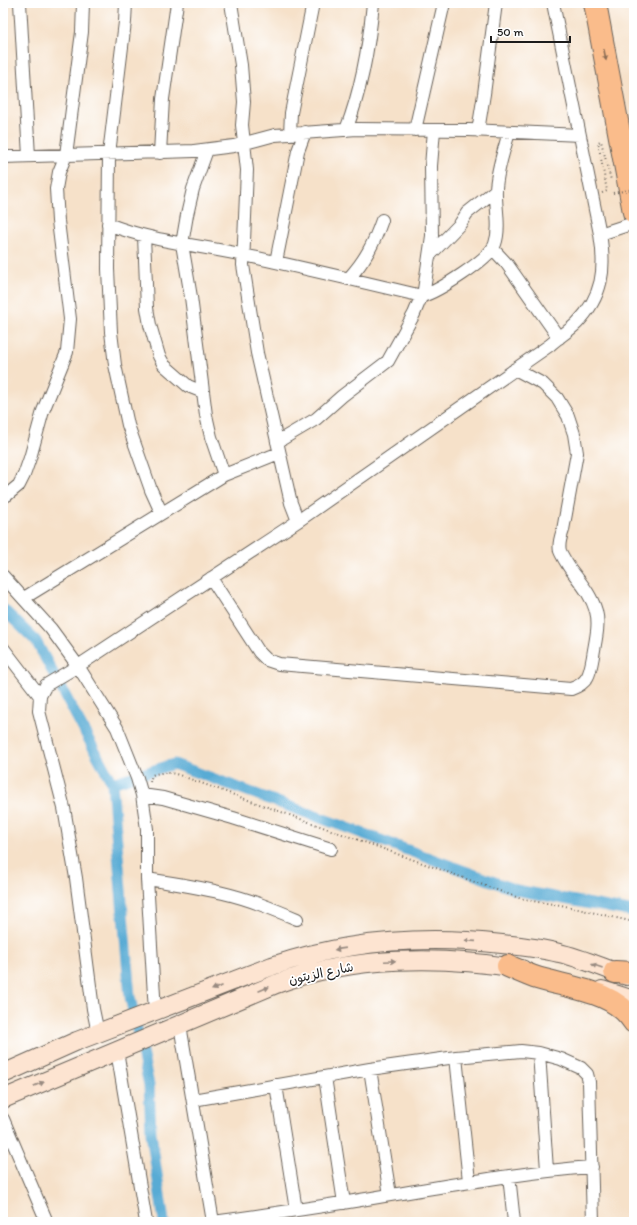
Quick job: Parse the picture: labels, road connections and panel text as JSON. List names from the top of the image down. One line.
{"streets":{"main road":["شارع الزيتون"]},"scale_bar":"50 m"}
